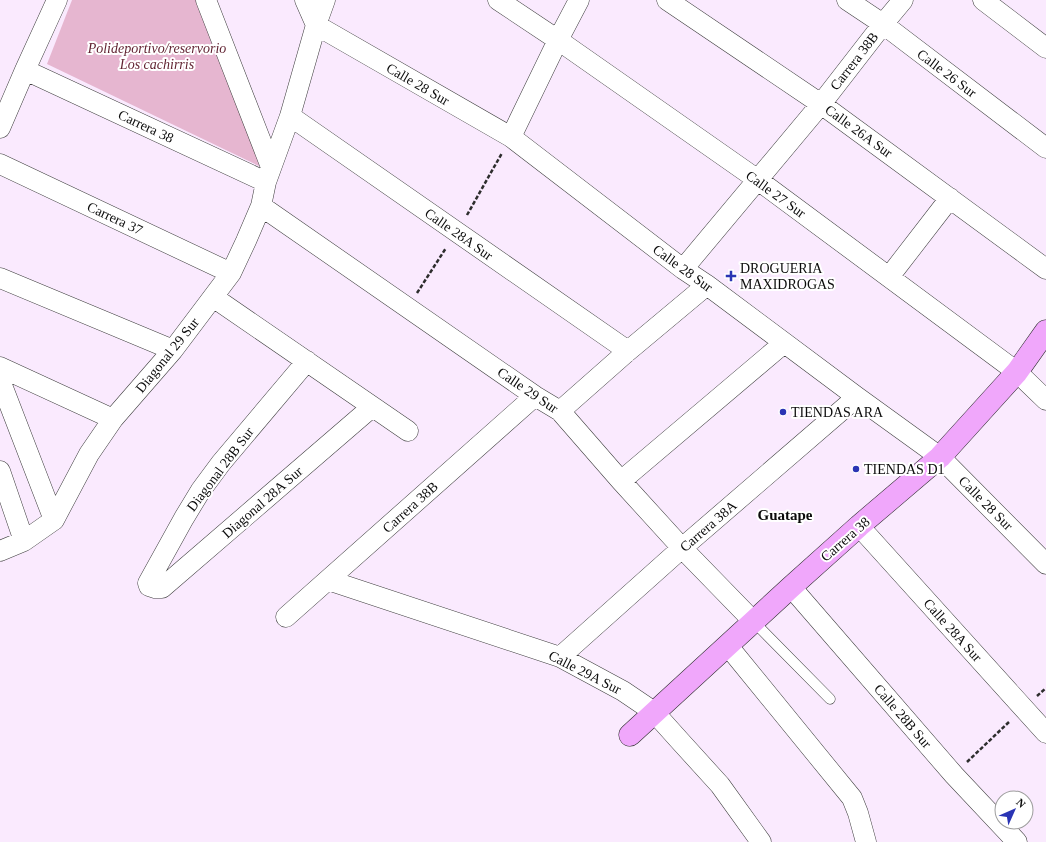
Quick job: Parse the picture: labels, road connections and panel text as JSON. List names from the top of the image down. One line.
{"streets":{"street":["Carrera 38B","Calle 26 Sur","Calle 28 Sur","Carrera 38","Calle 26A Sur","Calle 27 Sur","Carrera 37","Calle 28A Sur","Diagonal 29 Sur","Calle 29 Sur","Diagonal 28B Sur","Diagonal 28A Sur","Carrera 38A","Calle 29A Sur","Calle 28B Sur"]},"crossings":[["Carrera 38B","Calle 26 Sur"],["Carrera 38B","Calle 28 Sur"],["Carrera 38B","Calle 26A Sur"],["Carrera 38B","Calle 27 Sur"],["Carrera 38B","Calle 29 Sur"],["Carrera 38B","Calle 29A Sur"],["Calle 28 Sur","Carrera 38"],["Calle 28 Sur","Diagonal 29 Sur"],["Calle 28 Sur","Carrera 38A"],["Carrera 38","Calle 27 Sur"],["Carrera 38","Calle 28A Sur"],["Carrera 38","Diagonal 29 Sur"],["Carrera 38","Calle 29 Sur"],["Carrera 38","Calle 29A Sur"],["Carrera 38","Calle 28B Sur"],["Carrera 37","Diagonal 29 Sur"],["Calle 28A Sur","Diagonal 29 Sur"],["Diagonal 29 Sur","Calle 29 Sur"],["Calle 29 Sur","Carrera 38A"],["Diagonal 28B Sur","Diagonal 28A Sur"],["Carrera 38A","Calle 29A Sur"]],"districts":["Guatape"],"parks":["Polideportivo/reservorio Los cachirris"],"places":{"health":["DROGUERIA MAXIDROGAS"],"other":["TIENDAS ARA","TIENDAS D1"]},"north":"top right"}
